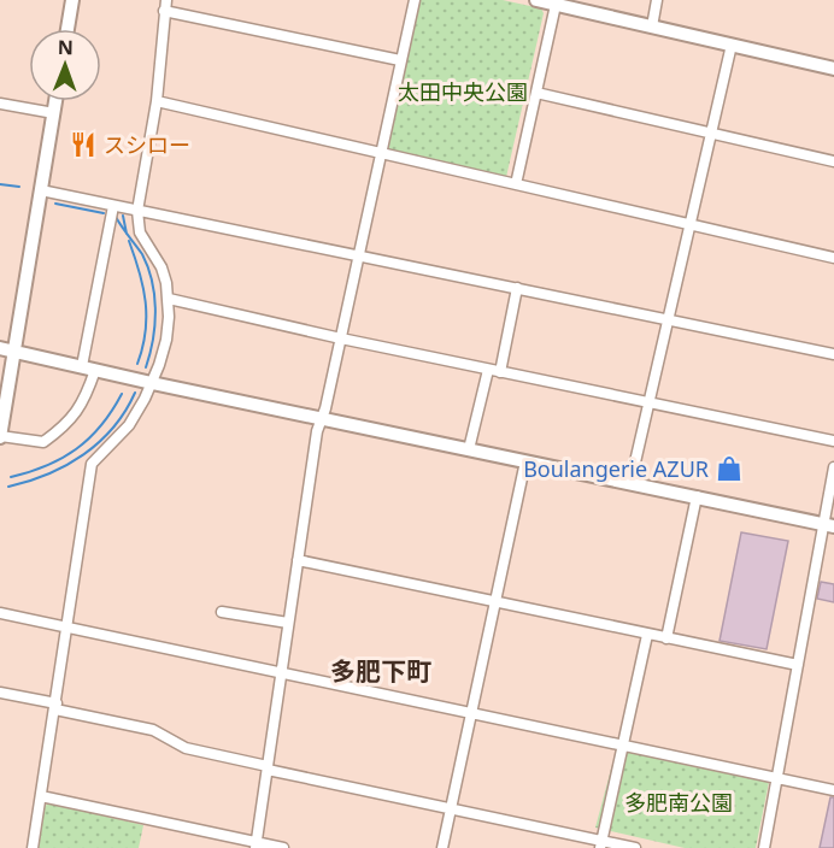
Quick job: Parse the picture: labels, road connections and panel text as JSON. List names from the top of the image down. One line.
{"districts":["多肥下町"],"parks":["太田中央公園","多肥南公園"],"places":{"restaurant":["スシロー"],"shop":["Boulangerie AZUR"]},"north":"top"}
